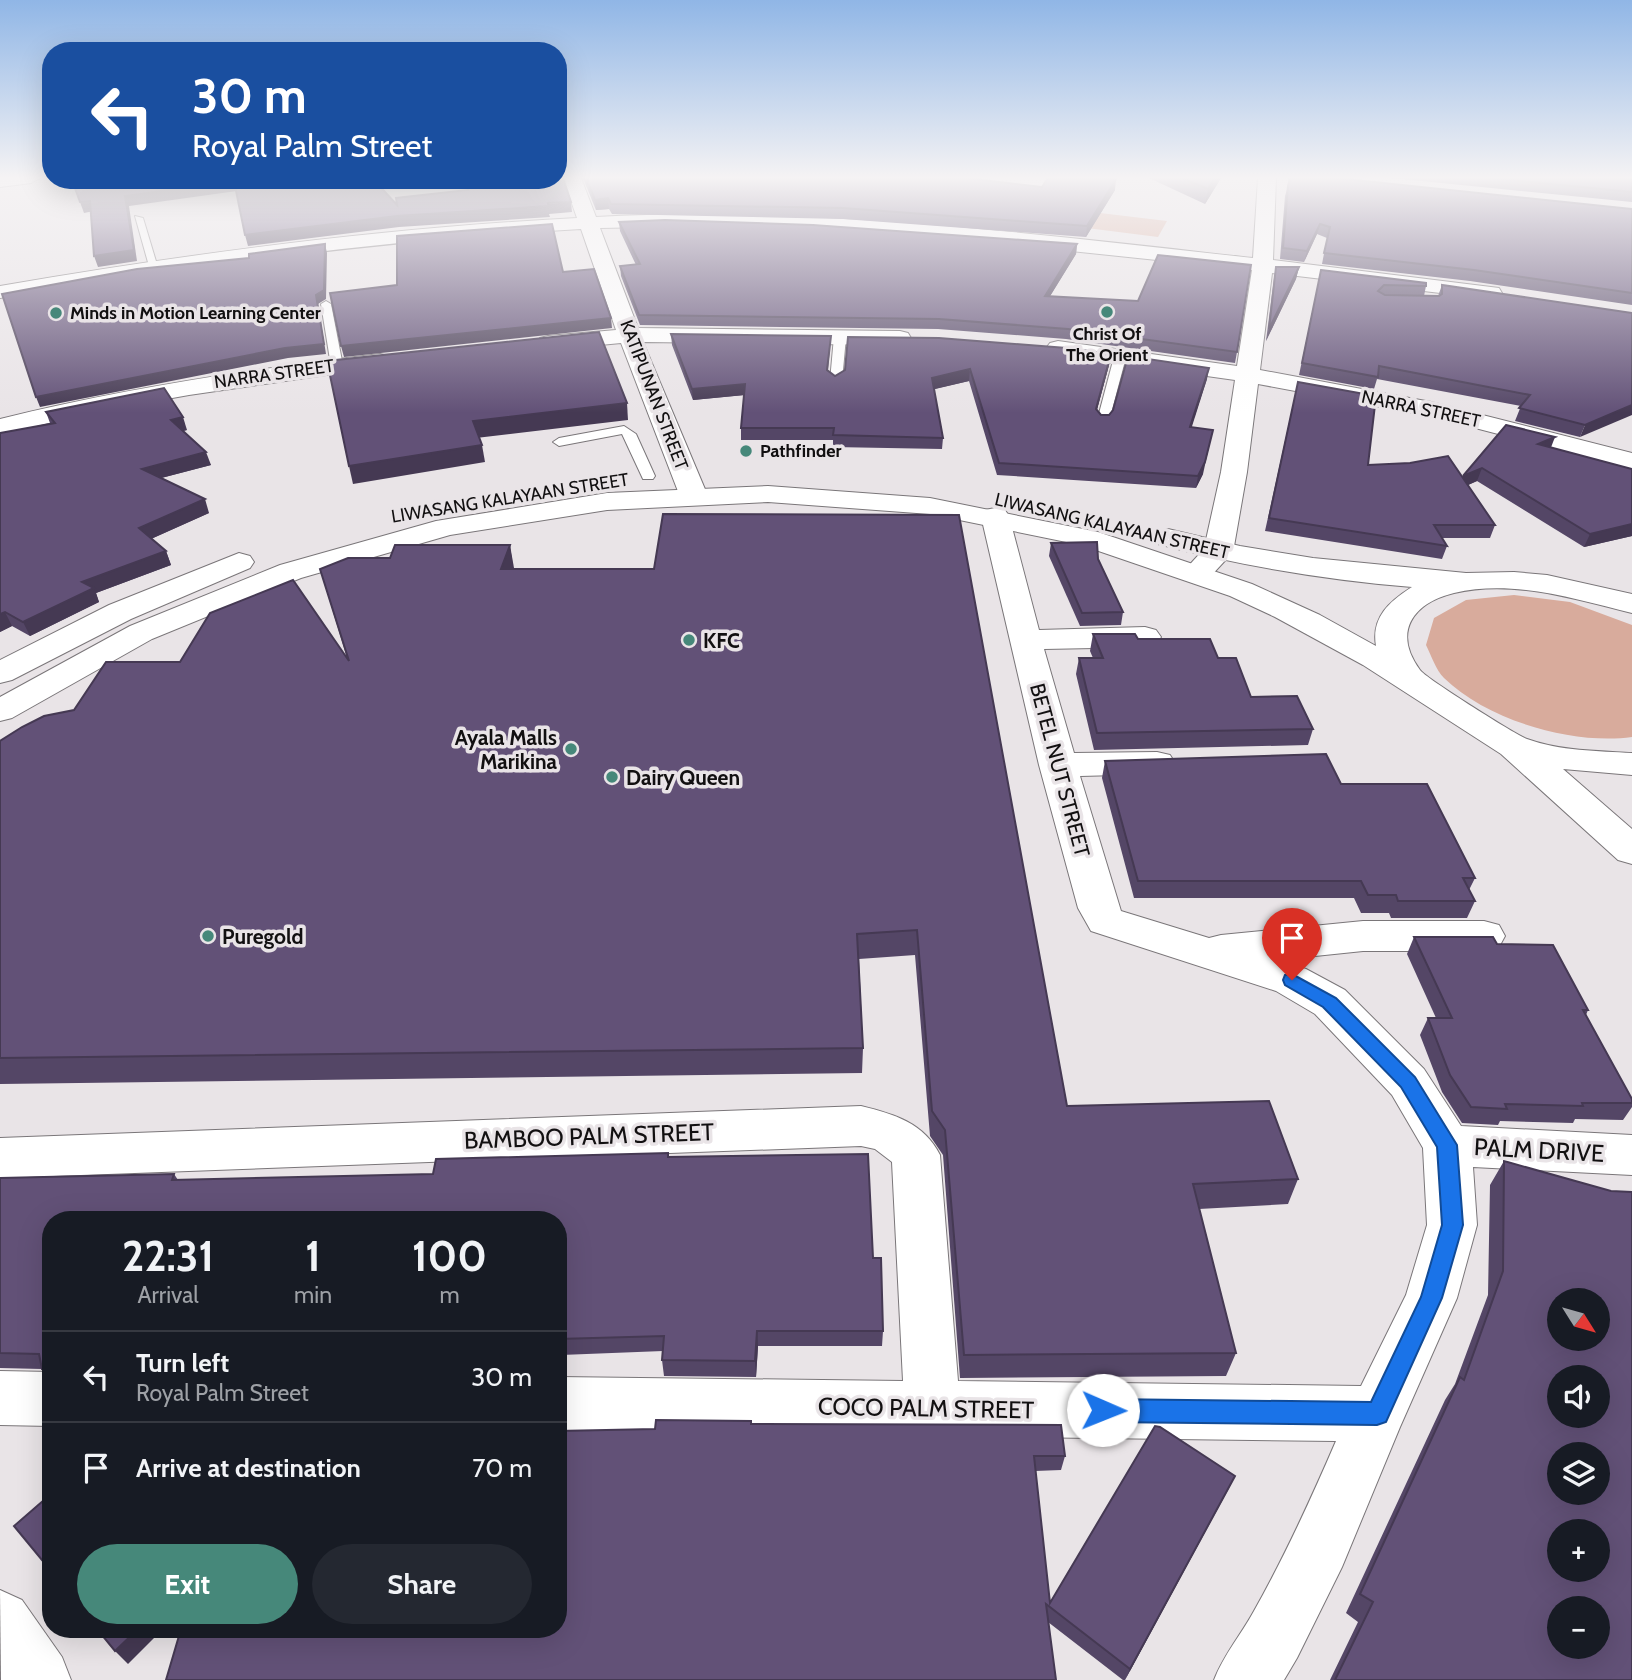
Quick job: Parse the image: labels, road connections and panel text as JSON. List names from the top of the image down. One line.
{"streets":{"street":["NARRA STREET","KATIPUNAN STREET","LIWASANG KALAYAAN STREET","BETEL NUT STREET","BAMBOO PALM STREET","PALM DRIVE","COCO PALM STREET"]},"crossings":[["KATIPUNAN STREET","LIWASANG KALAYAAN STREET"],["LIWASANG KALAYAAN STREET","BETEL NUT STREET"],["BAMBOO PALM STREET","COCO PALM STREET"]],"places":["Christ Of The Orient","Minds in Motion Learning Center","Pathfinder","KFC","Ayala Malls Marikina","Dairy Queen","Puregold"],"north":"bottom right","page":{"turn":["30 m","Royal Palm Street"],"eta":["22:31","Arrival","1","min","100","m"],"map_buttons":["+","−"],"list":[{"name":"Turn left","note":"Royal Palm Street","value":"30 m"},{"name":"Arrive at destination","value":"70 m"}],"buttons":["Exit","Share"]}}
